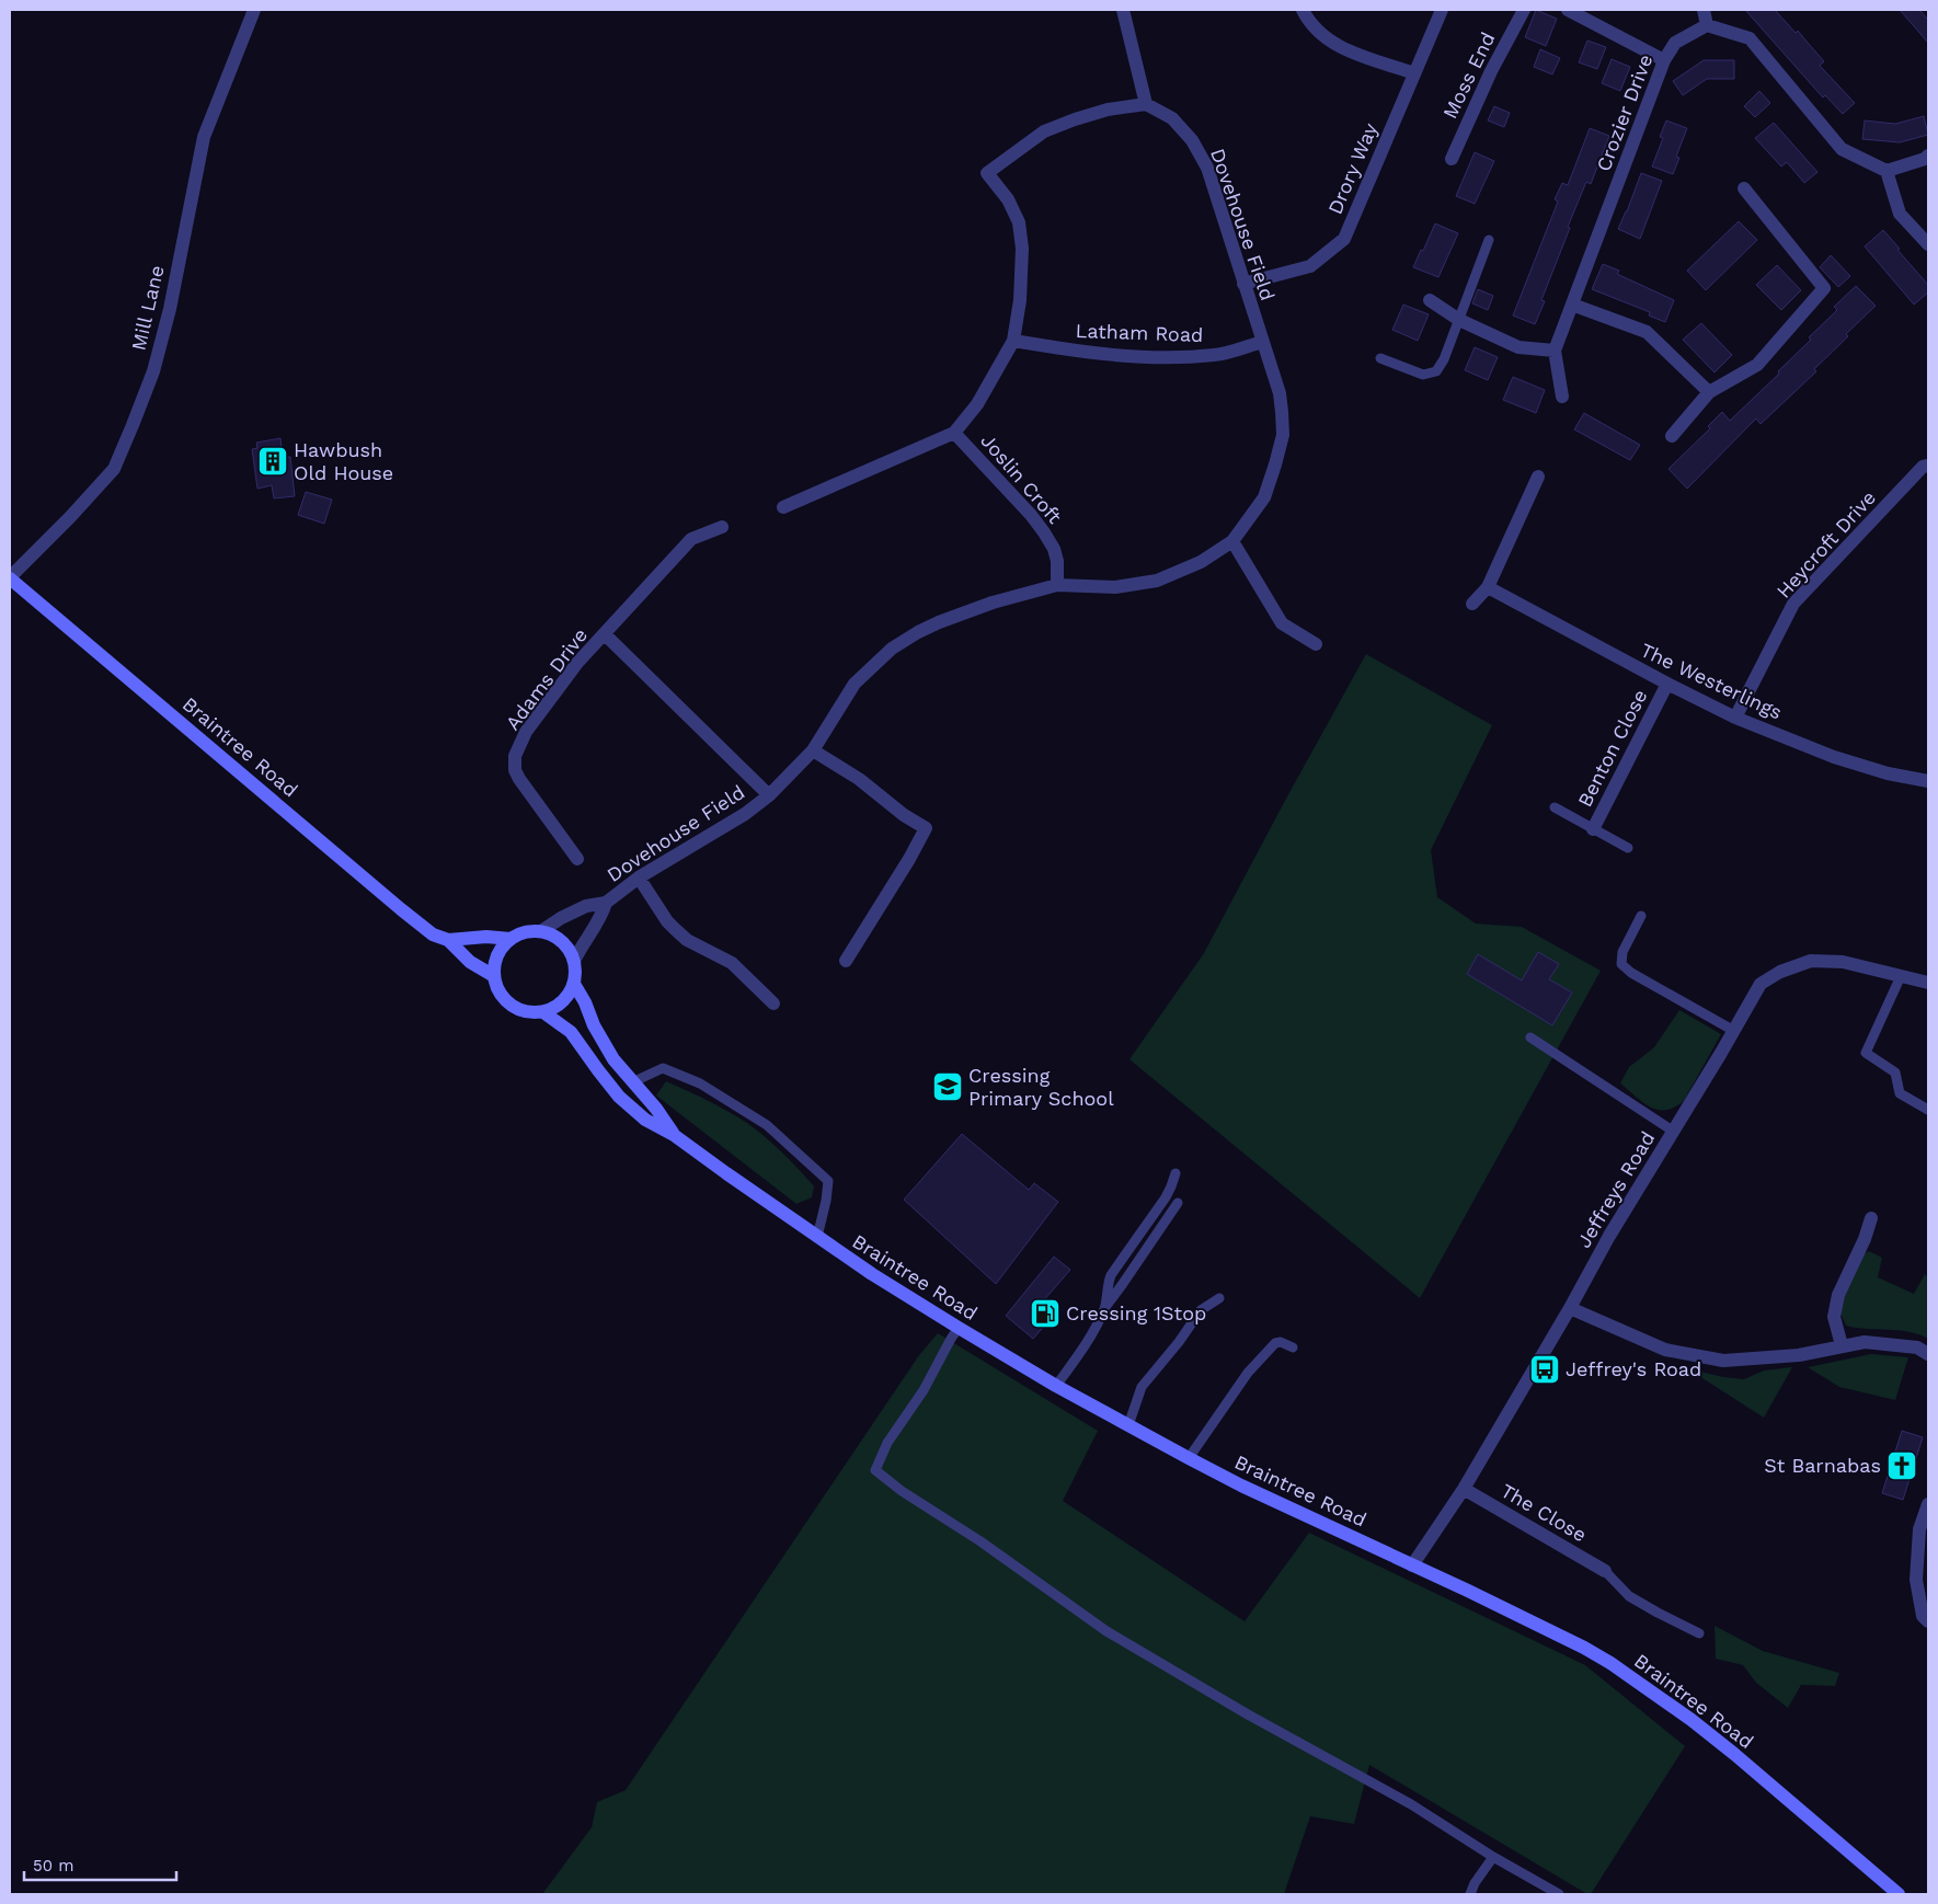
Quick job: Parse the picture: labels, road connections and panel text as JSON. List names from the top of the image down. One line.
{"streets":{"main road":["Braintree Road"],"street":["Moss End","Crozier Drive","Drory Way","Dovehouse Field","Mill Lane","Latham Road","Joslin Croft","Heycroft Drive","Adams Drive","The Westerlings","Benton Close","Jeffreys Road","The Close"]},"crossings":[["Drory Way","Dovehouse Field"],["Dovehouse Field","Latham Road"],["Dovehouse Field","Joslin Croft"],["Dovehouse Field","Adams Drive"],["Dovehouse Field","Braintree Road"],["Mill Lane","Braintree Road"],["Heycroft Drive","The Westerlings"],["The Westerlings","Benton Close"],["Braintree Road","Jeffreys Road"],["Jeffreys Road","The Close"]],"places":{"building":["Hawbush Old House"],"school or university":["Cressing Primary School"],"fuel station":["Cressing 1Stop"],"bus stop":["Jeffrey's Road"],"church":["St Barnabas"]},"scale_bar":"50 m"}
